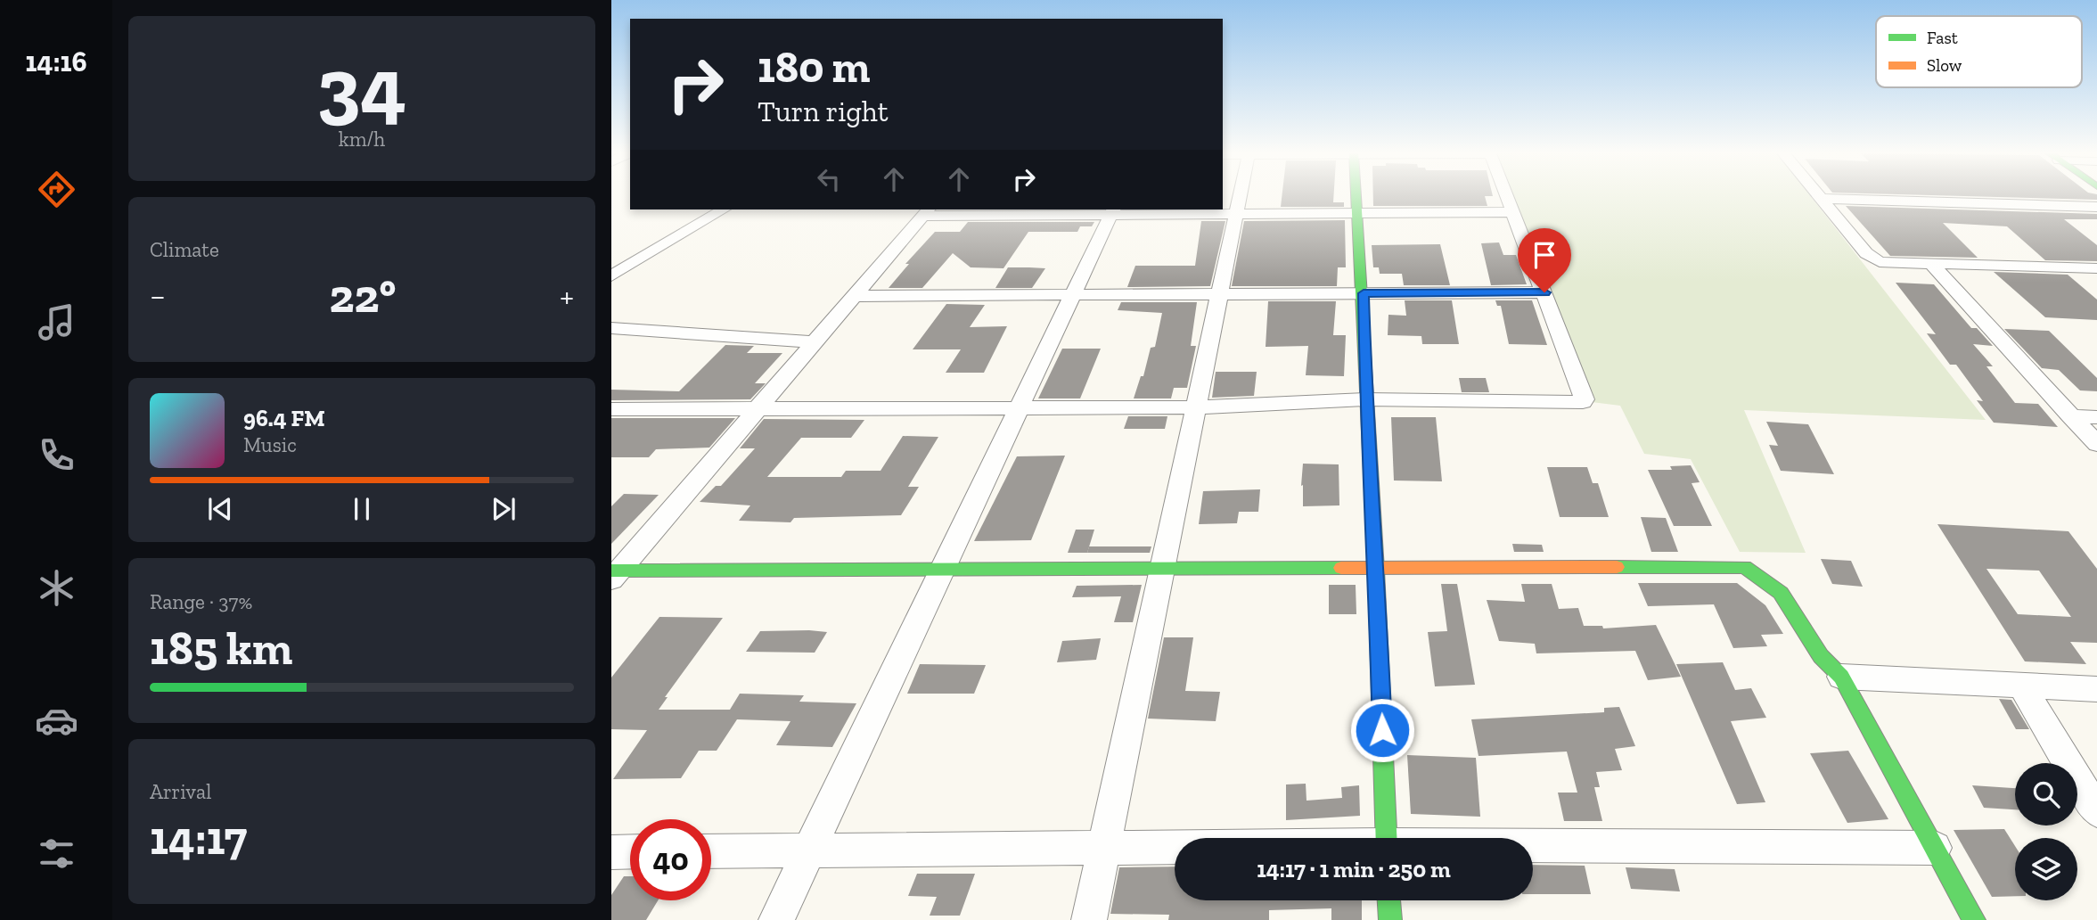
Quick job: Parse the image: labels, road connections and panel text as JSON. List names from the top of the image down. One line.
{"legend":["Fast","Slow"],"page":{"tabs":"14:16","tile":[["34","km/h"],"Climate",["Range · 37%","185 km"],["Arrival","14:17"]],"turn":["180 m","Turn right"],"heat":["−","22°","+"],"song":["96.4 FM","Music"],"limit":"40","trip":"14:17 · 1 min · 250 m"}}
